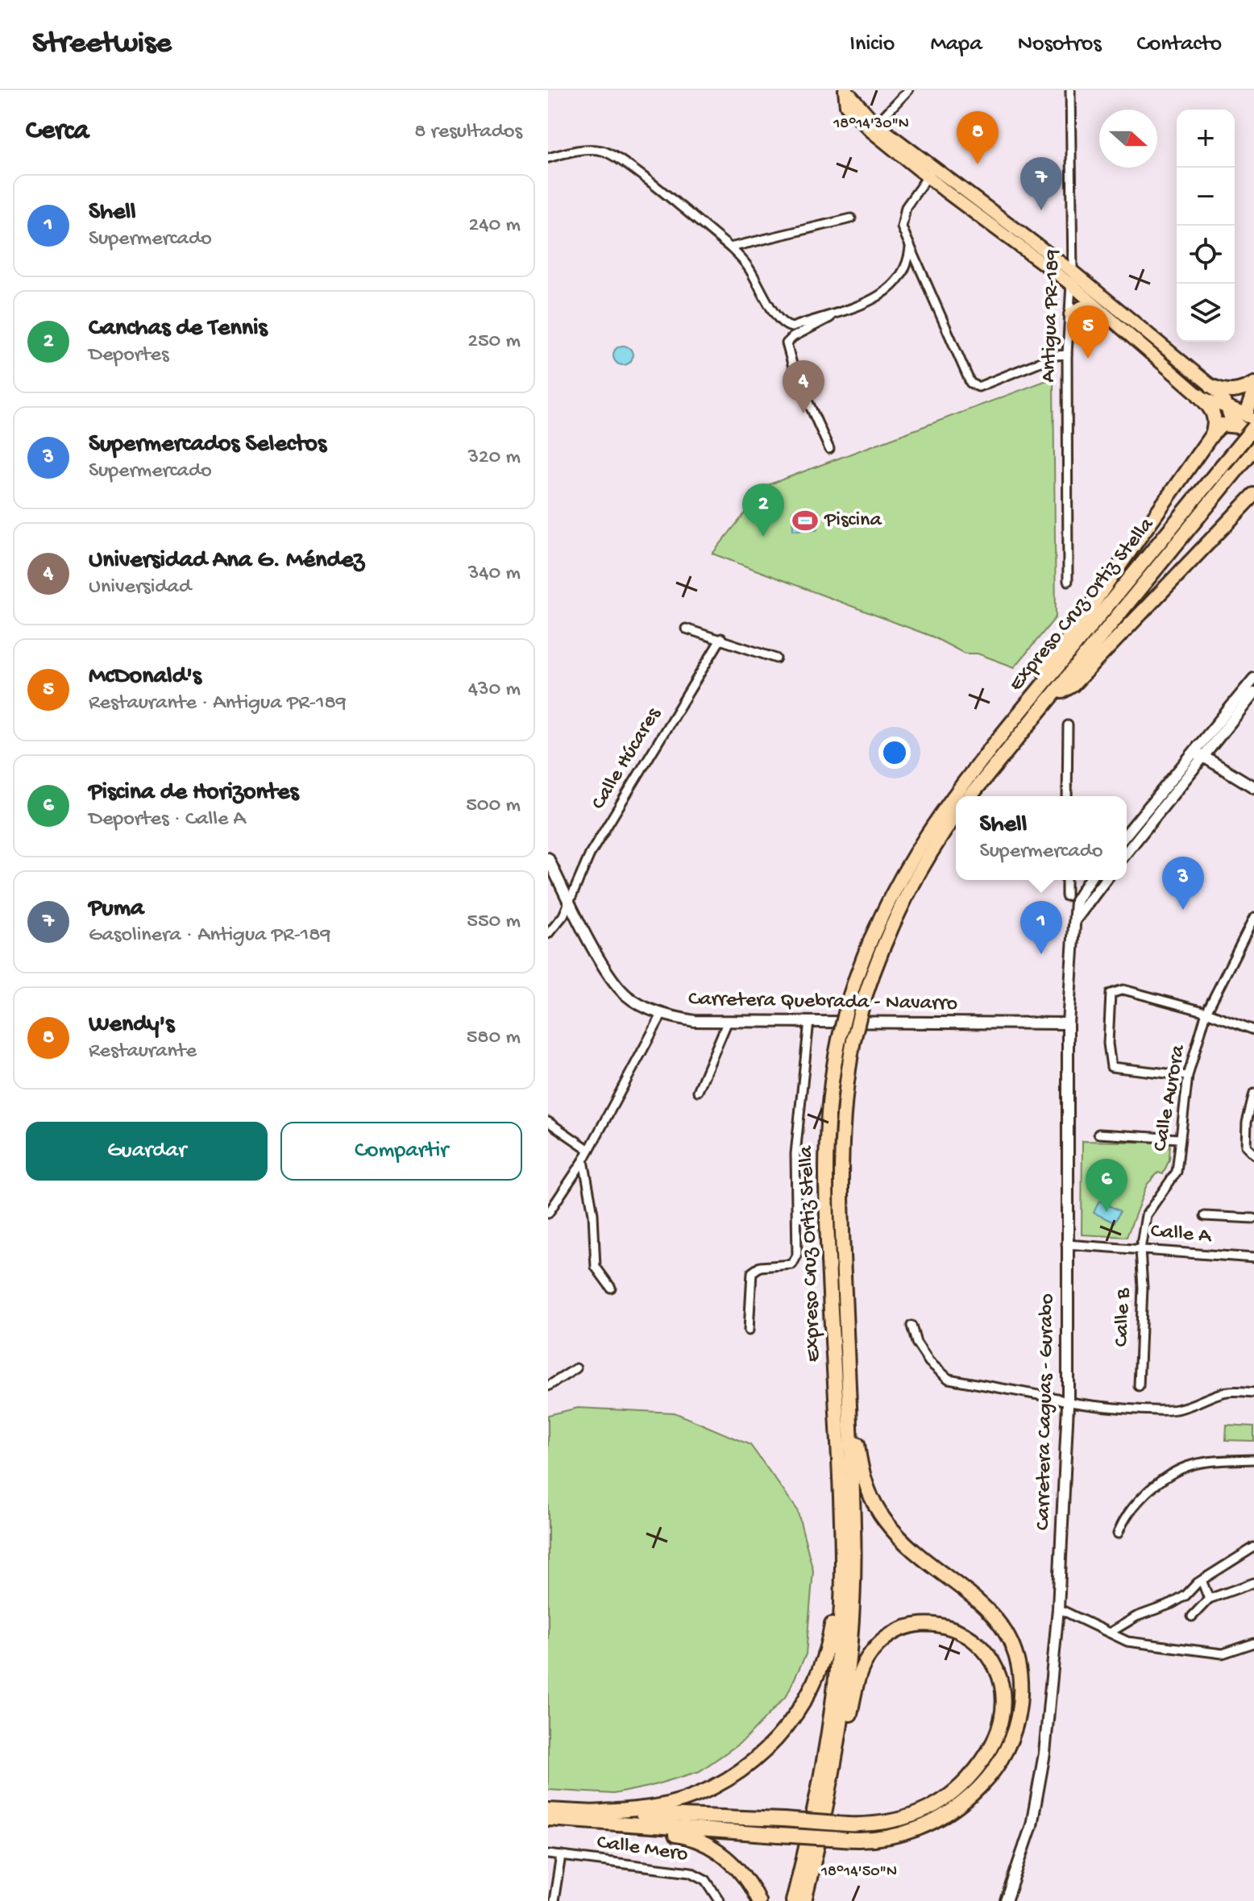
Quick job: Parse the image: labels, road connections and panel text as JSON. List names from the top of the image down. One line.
{"streets":{"highway":["Expreso Cruz Ortiz Stella"],"main road":["Carretera Quebrada - Navarro","Carretera Caguas - Gurabo"],"street":["Antigua PR-189","Calle Húcares","Calle Aurora","Calle A","Calle B","Calle Mero"]},"crossings":[["Calle Húcares","Carretera Quebrada - Navarro"],["Carretera Quebrada - Navarro","Carretera Caguas - Gurabo"],["Calle Aurora","Calle A"],["Calle Aurora","Calle B"],["Calle A","Calle B"],["Calle A","Carretera Caguas - Gurabo"]],"places":{"sports":["Piscina"]},"north":"right","page":{"header":"Streetwise","nav":["Inicio","Mapa","Nosotros","Contacto"],"heading":["Cerca","8 resultados"],"map_buttons":["+","−"],"pins":["8","7","5","4","2","3","1","6"],"list":[{"mark":"1","name":"Shell","note":"Supermercado","value":"240 m"},{"mark":"2","name":"Canchas de Tennis","note":"Deportes","value":"250 m"},{"mark":"3","name":"Supermercados Selectos","note":"Supermercado","value":"320 m"},{"mark":"4","name":"Universidad Ana G. Méndez","note":"Universidad","value":"340 m"},{"mark":"5","name":"McDonald's","note":"Restaurante · Antigua PR-189","value":"430 m"},{"mark":"6","name":"Piscina de Horizontes","note":"Deportes · Calle A","value":"500 m"},{"mark":"7","name":"Puma","note":"Gasolinera · Antigua PR-189","value":"550 m"},{"mark":"8","name":"Wendy's","note":"Restaurante","value":"580 m"}],"popup":["Shell","Supermercado"],"buttons":["Guardar","Compartir"]},"coordinates":["18°14'30\"N","18°14'50\"N"]}
